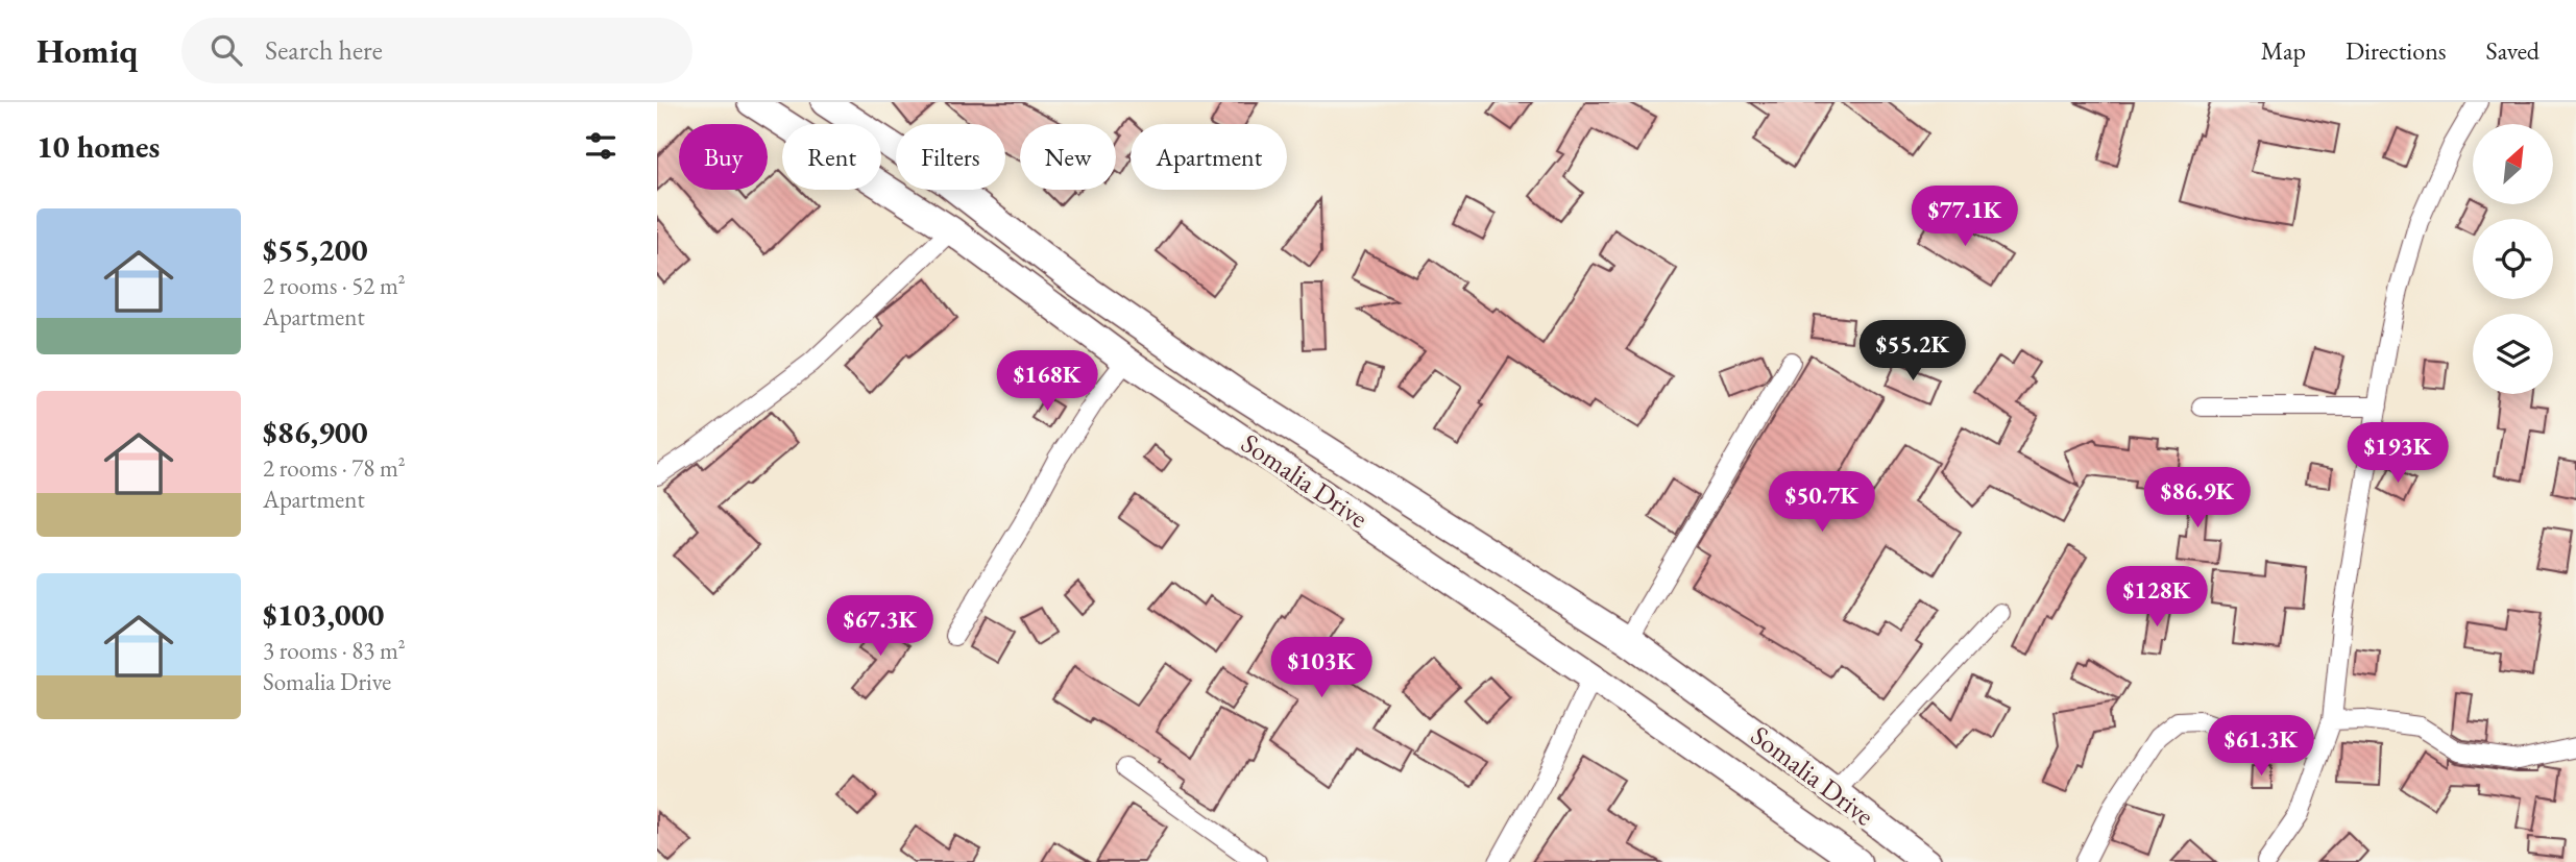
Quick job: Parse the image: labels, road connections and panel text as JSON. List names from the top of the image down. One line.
{"streets":{"main road":["Somalia Drive"]},"north":"top right","page":{"header":"Homiq","search":"Search here","nav":["Map","Directions","Saved"],"heading":"10 homes","chip":["Buy","Rent","Filters","New","Apartment"],"price":["$77.1K","$55.2K","$168K","$193K","$86.9K","$50.7K","$128K","$67.3K","$103K","$61.3K"],"list":[{"name":"$55,200","note":"2 rooms · 52 m² · Apartment"},{"name":"$86,900","note":"2 rooms · 78 m² · Apartment"},{"name":"$103,000","note":"3 rooms · 83 m² · Somalia Drive"}]}}
